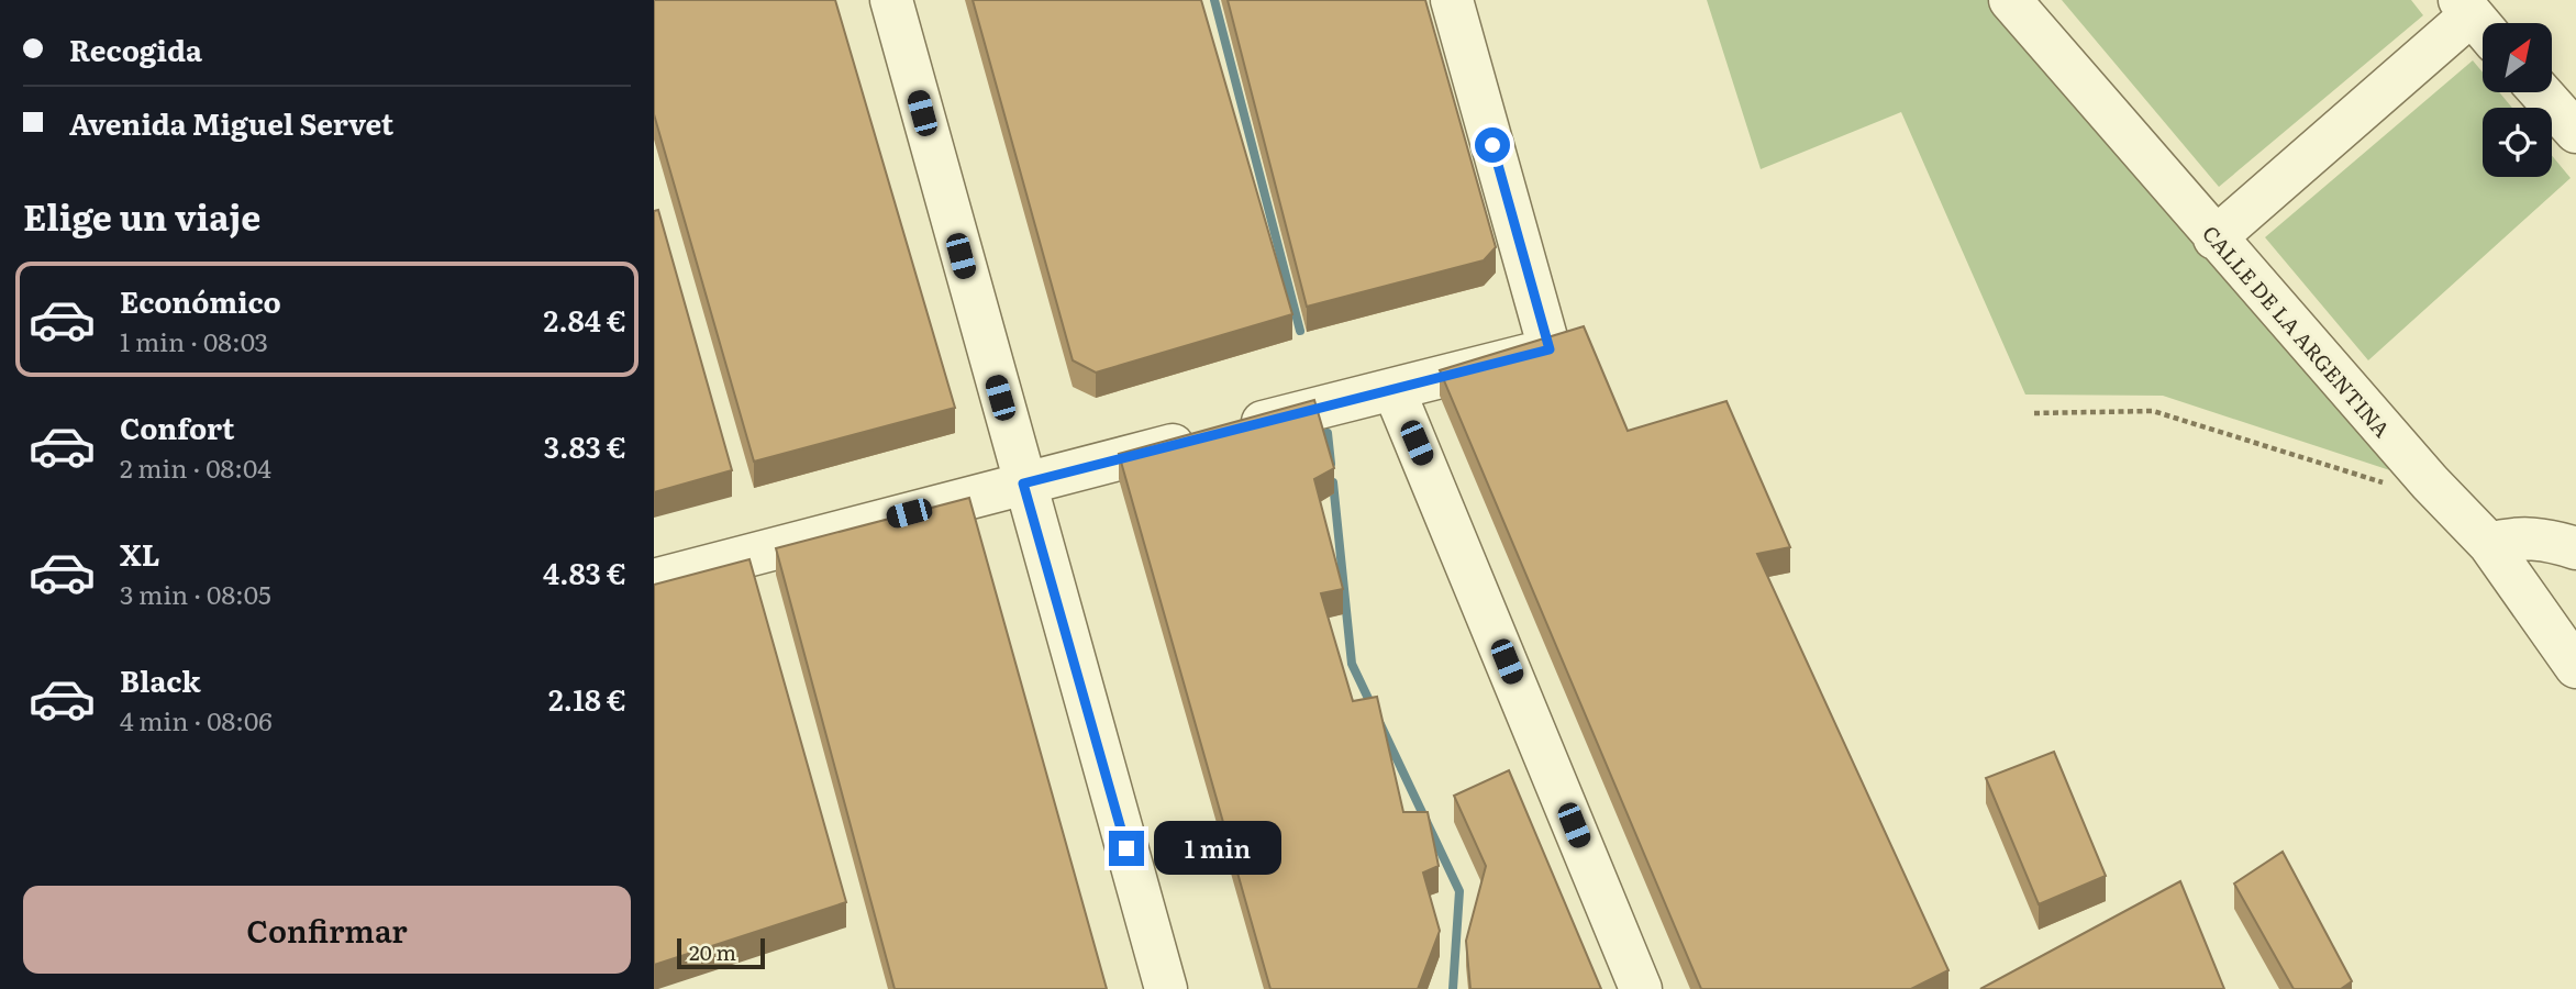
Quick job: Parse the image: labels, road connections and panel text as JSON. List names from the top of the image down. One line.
{"streets":{"street":["CALLE DE LA ARGENTINA"]},"scale_bar":"20 m","north":"top right","page":{"banner":["Recogida","Avenida Miguel Servet"],"heading":"Elige un viaje","list":[{"name":"Económico","note":"1 min · 08:03","value":"2.84 €"},{"name":"Confort","note":"2 min · 08:04","value":"3.83 €"},{"name":"XL","note":"3 min · 08:05","value":"4.83 €"},{"name":"Black","note":"4 min · 08:06","value":"2.18 €"}],"bubble":"1 min","buttons":"Confirmar","scale":"20 m"}}
